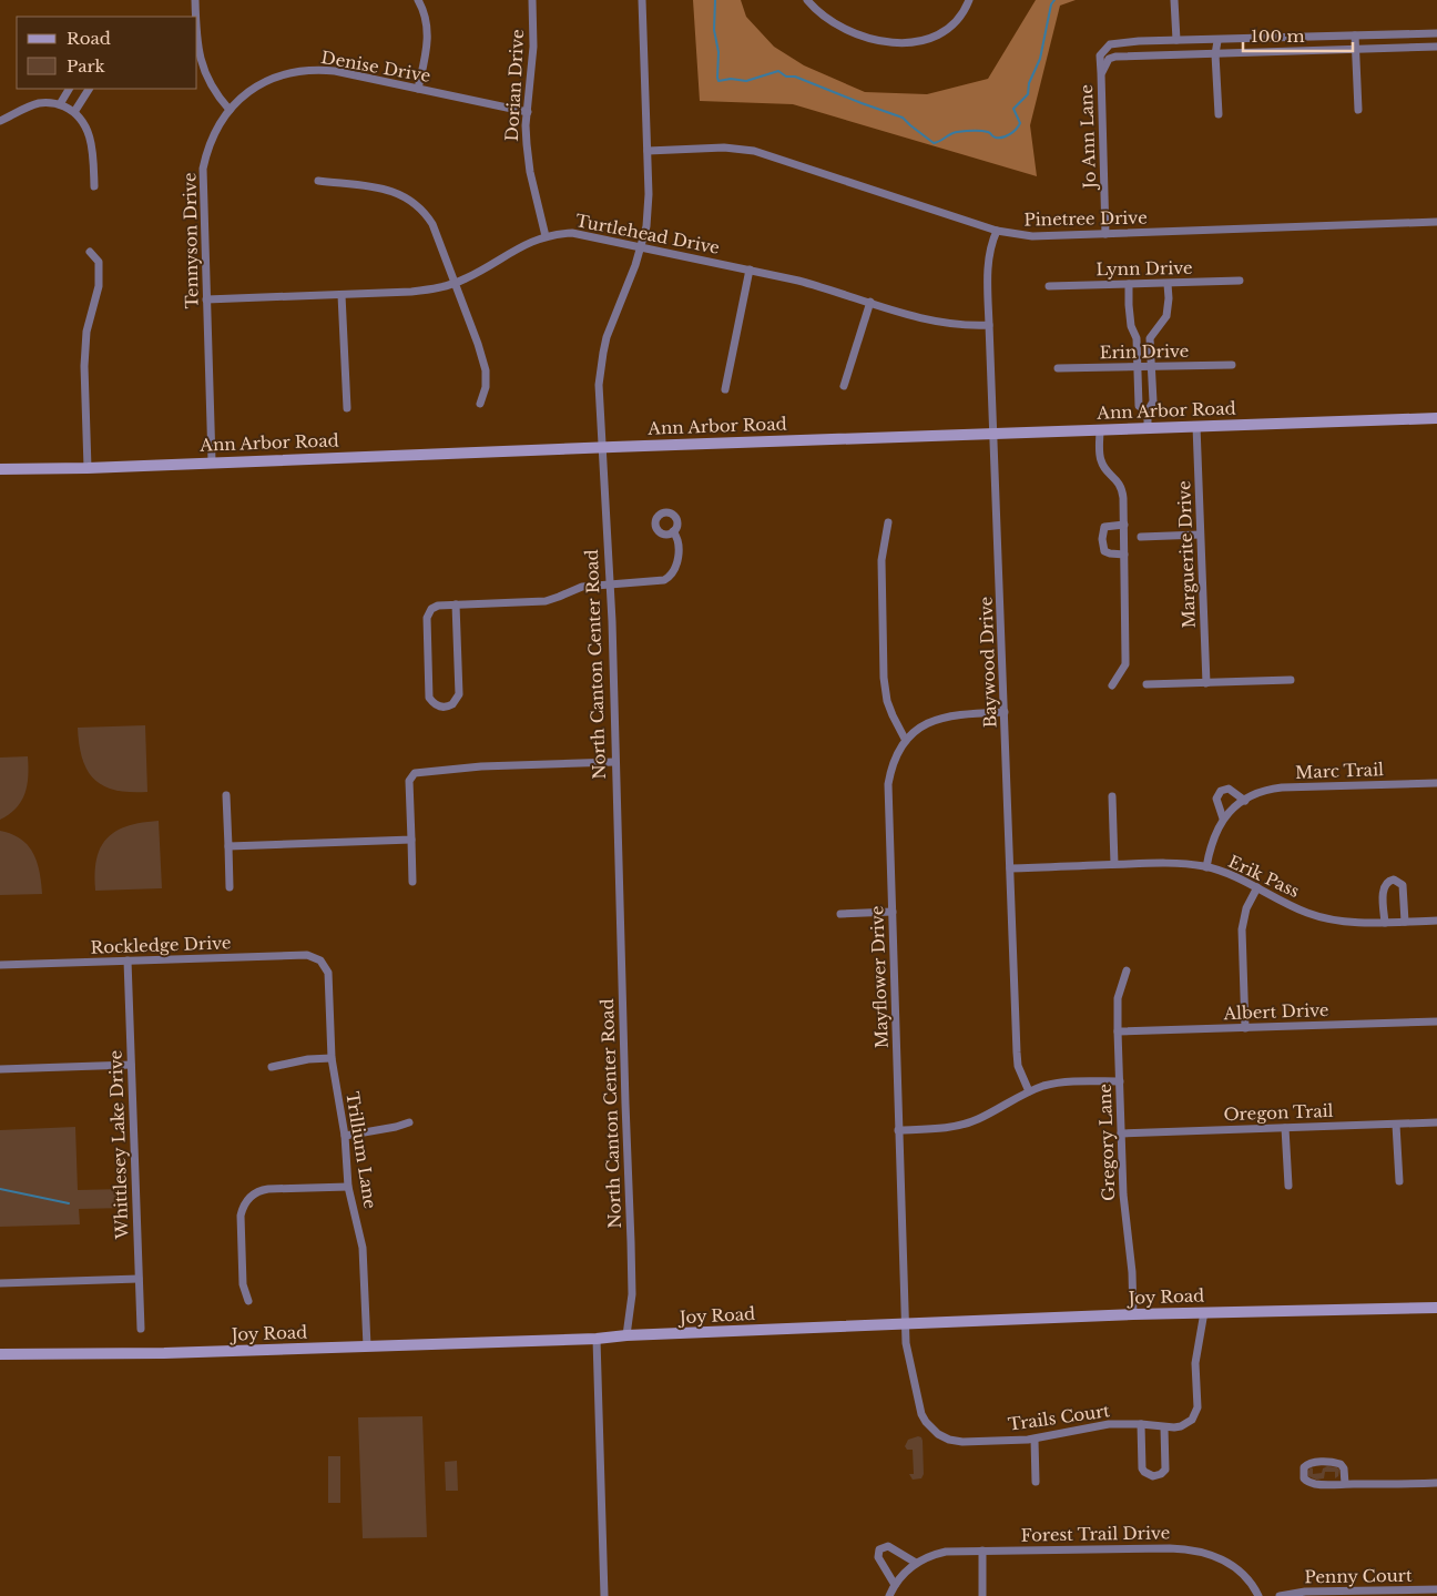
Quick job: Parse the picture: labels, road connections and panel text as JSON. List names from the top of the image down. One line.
{"streets":{"main road":["Ann Arbor Road","Joy Road"],"street":["Denise Drive","Dorian Drive","Jo Ann Lane","Pinetree Drive","Turtlehead Drive","Tennyson Drive","Lynn Drive","Erin Drive","Marguerite Drive","Baywood Drive","North Canton Center Road","Marc Trail","Erik Pass","Rockledge Drive","Mayflower Drive","Albert Drive","Oregon Trail","Gregory Lane","Whittlesey Lake Drive","Trillium Lane","Trails Court","Forest Trail Drive","Penny Court"]},"crossings":[["Denise Drive","Dorian Drive"],["Denise Drive","Tennyson Drive"],["Dorian Drive","Turtlehead Drive"],["Jo Ann Lane","Pinetree Drive"],["Pinetree Drive","Baywood Drive"],["Pinetree Drive","North Canton Center Road"],["Turtlehead Drive","Tennyson Drive"],["Turtlehead Drive","Baywood Drive"],["Turtlehead Drive","North Canton Center Road"],["Tennyson Drive","Ann Arbor Road"],["Ann Arbor Road","Marguerite Drive"],["Ann Arbor Road","Baywood Drive"],["Ann Arbor Road","North Canton Center Road"],["Baywood Drive","Erik Pass"],["Baywood Drive","Mayflower Drive"],["North Canton Center Road","Joy Road"],["Marc Trail","Erik Pass"],["Rockledge Drive","Whittlesey Lake Drive"],["Rockledge Drive","Trillium Lane"],["Mayflower Drive","Joy Road"],["Mayflower Drive","Trails Court"],["Albert Drive","Gregory Lane"],["Oregon Trail","Gregory Lane"],["Gregory Lane","Joy Road"],["Trillium Lane","Joy Road"],["Joy Road","Trails Court"]],"legend":["Road","Park"],"scale_bar":"100 m"}
